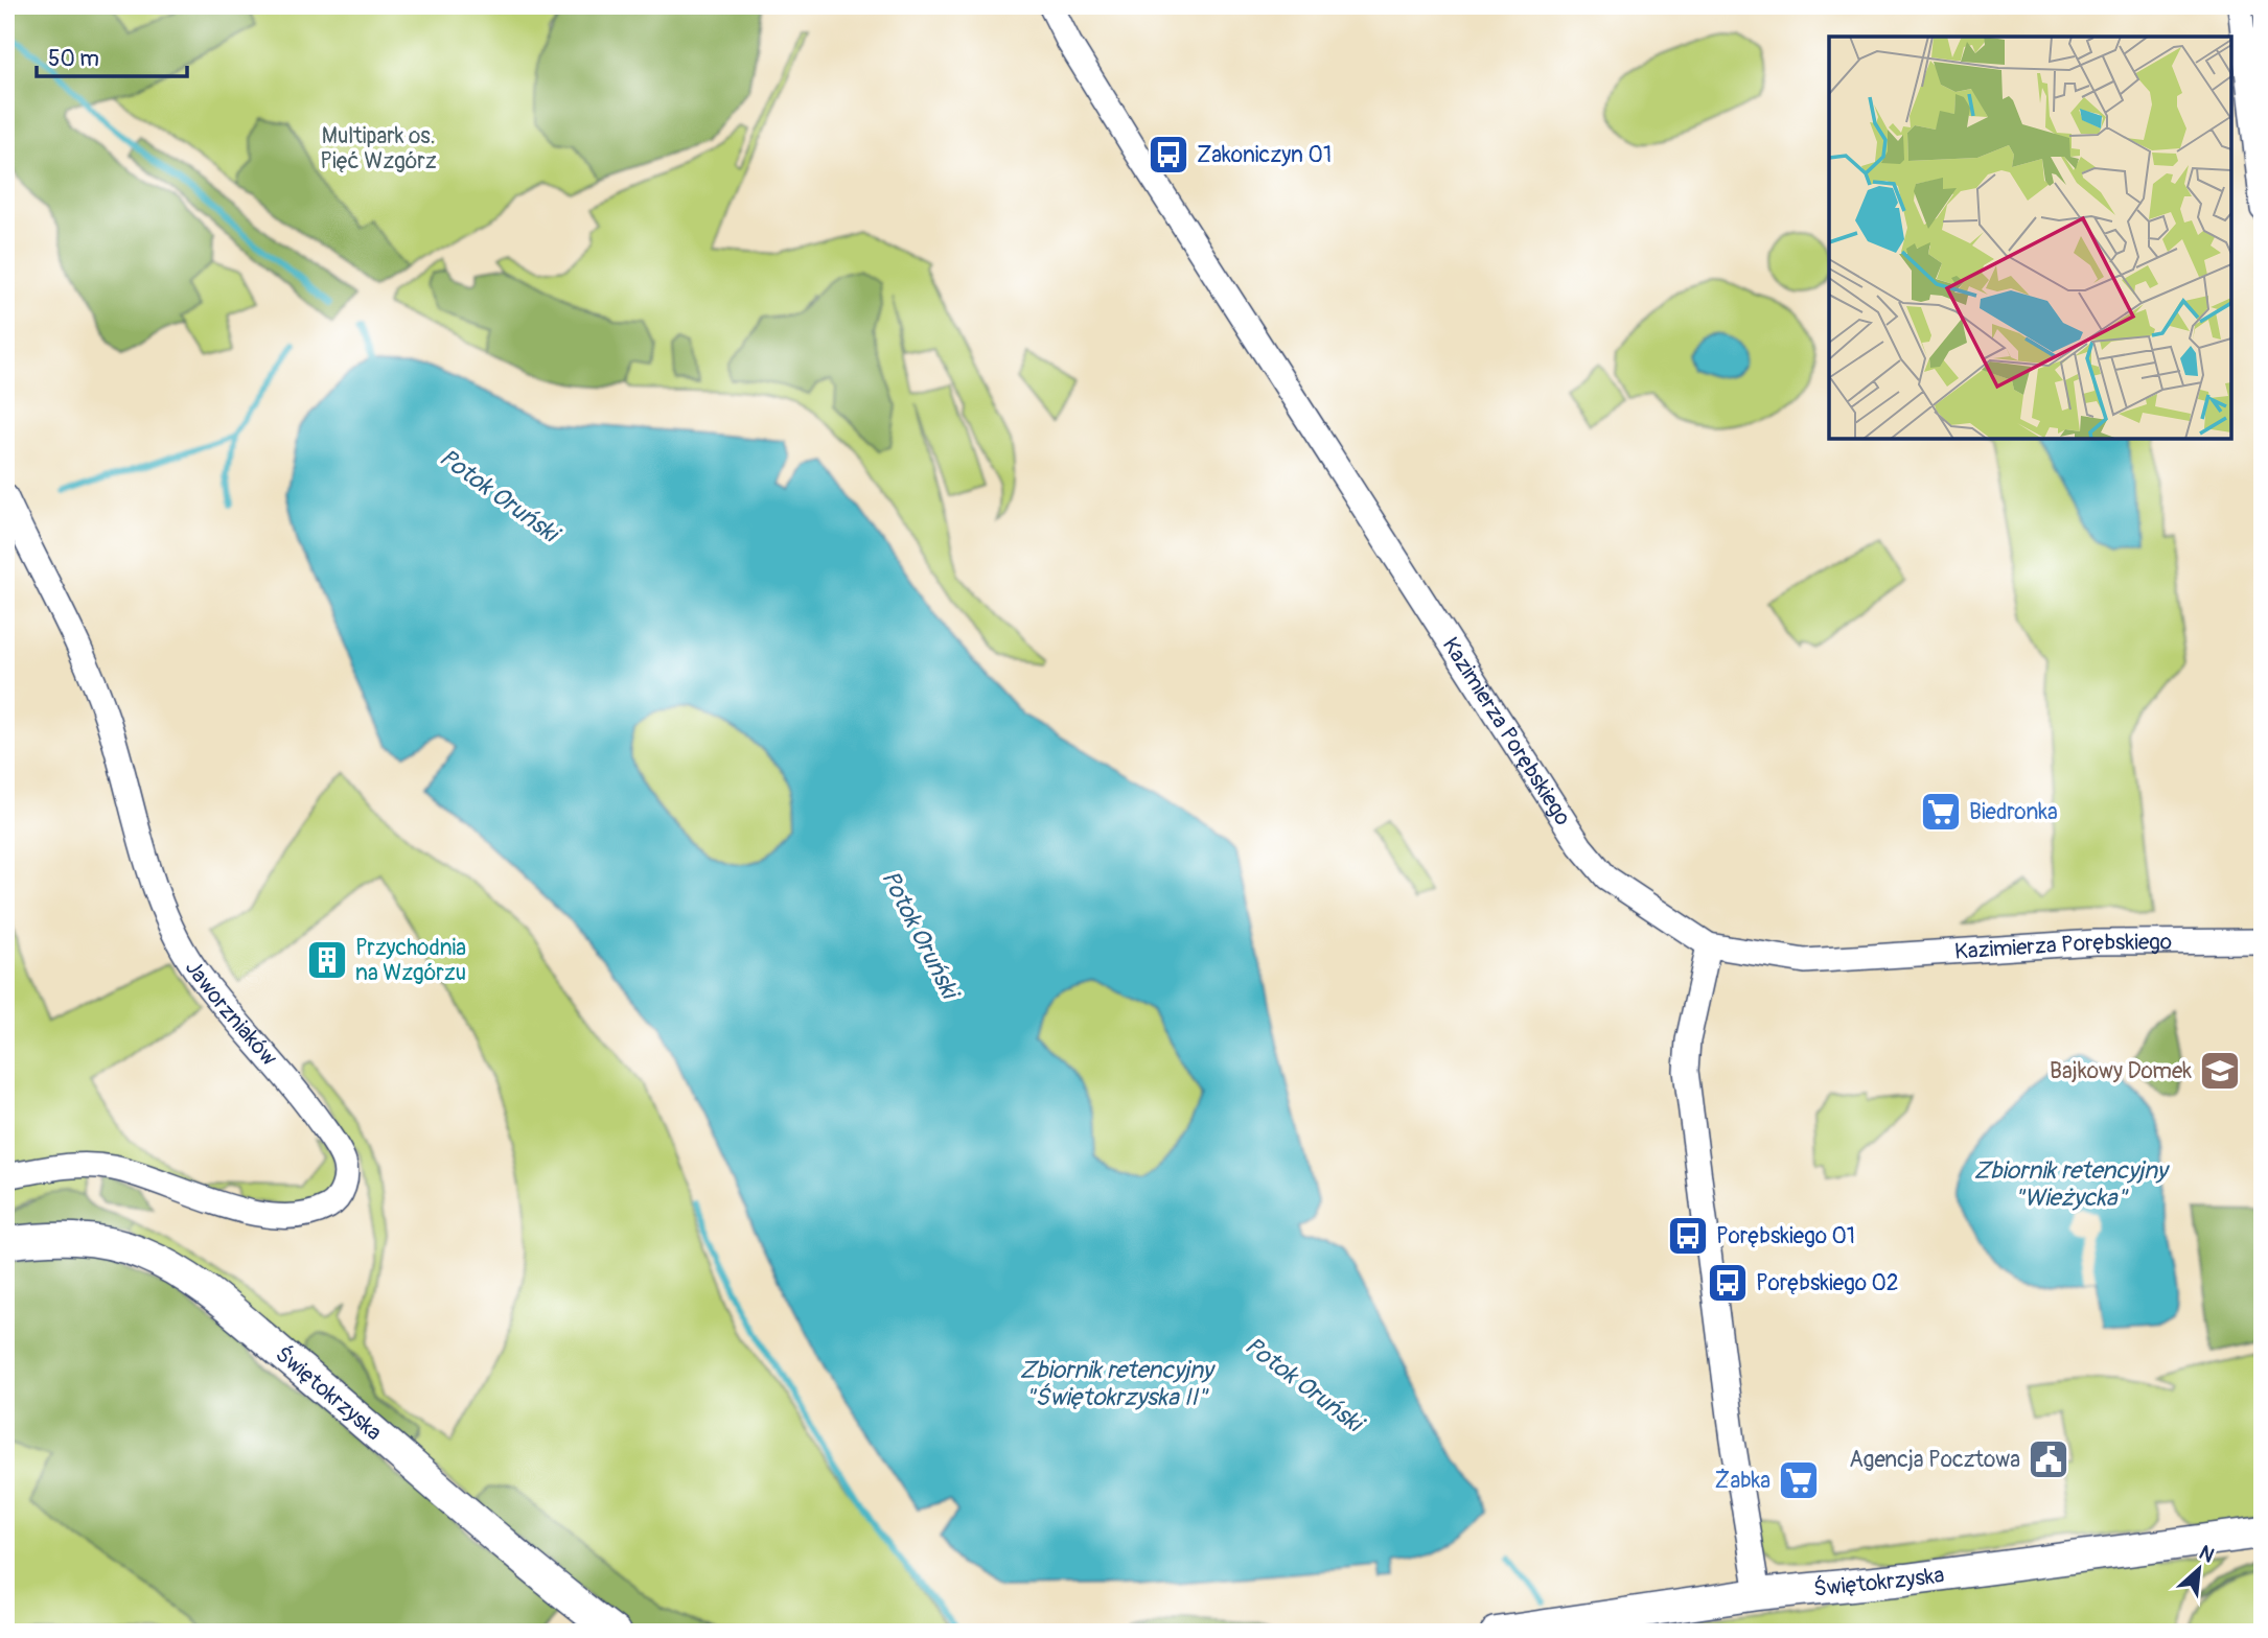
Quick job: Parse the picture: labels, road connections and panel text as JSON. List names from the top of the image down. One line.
{"streets":{"main road":["Świętokrzyska"],"street":["Kazimierza Porębskiego","Jaworzniaków"]},"water":["Potok Oruński","Zbiornik retencyjny \"Wieżycka\"","Zbiornik retencyjny \"Świętokrzyska II\""],"parks":["Multipark os. Pięć Wzgórz"],"places":{"bus stop":["Zakoniczyn 01","Porębskiego 01","Porębskiego 02"],"supermarket":["Biedronka","Żabka"],"building":["Przychodnia na Wzgórzu"],"school or university":["Bajkowy Domek"],"public building":["Agencja Pocztowa"]},"scale_bar":"50 m","north":"top right"}
